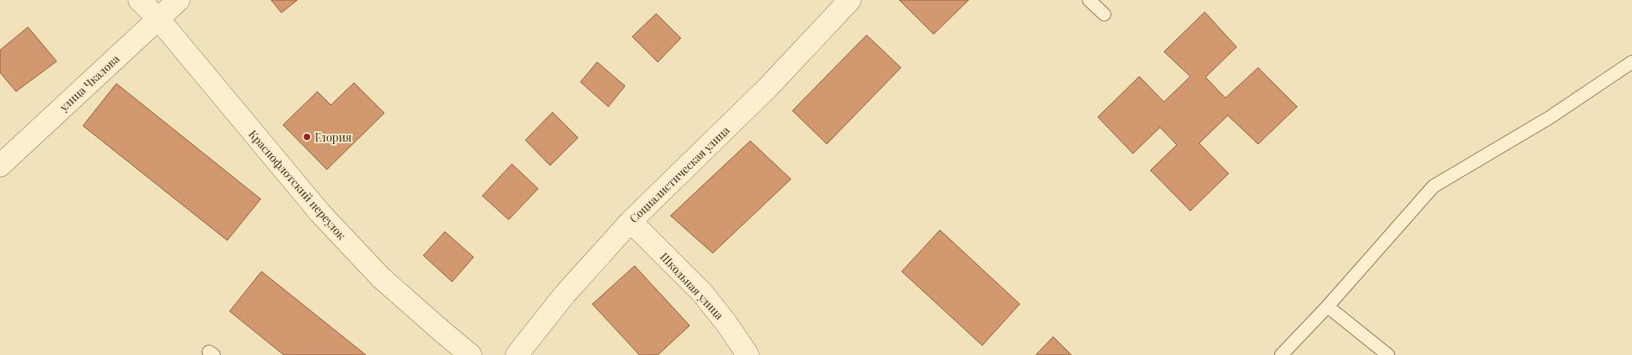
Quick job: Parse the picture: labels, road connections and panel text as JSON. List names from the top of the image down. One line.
{"streets":{"street":["улица Чкалова","Социалистическая улица","Краснофлотский переулок","Школьная улица"]},"crossings":[["улица Чкалова","Краснофлотский переулок"],["Социалистическая улица","Школьная улица"]],"places":["Глория"]}
